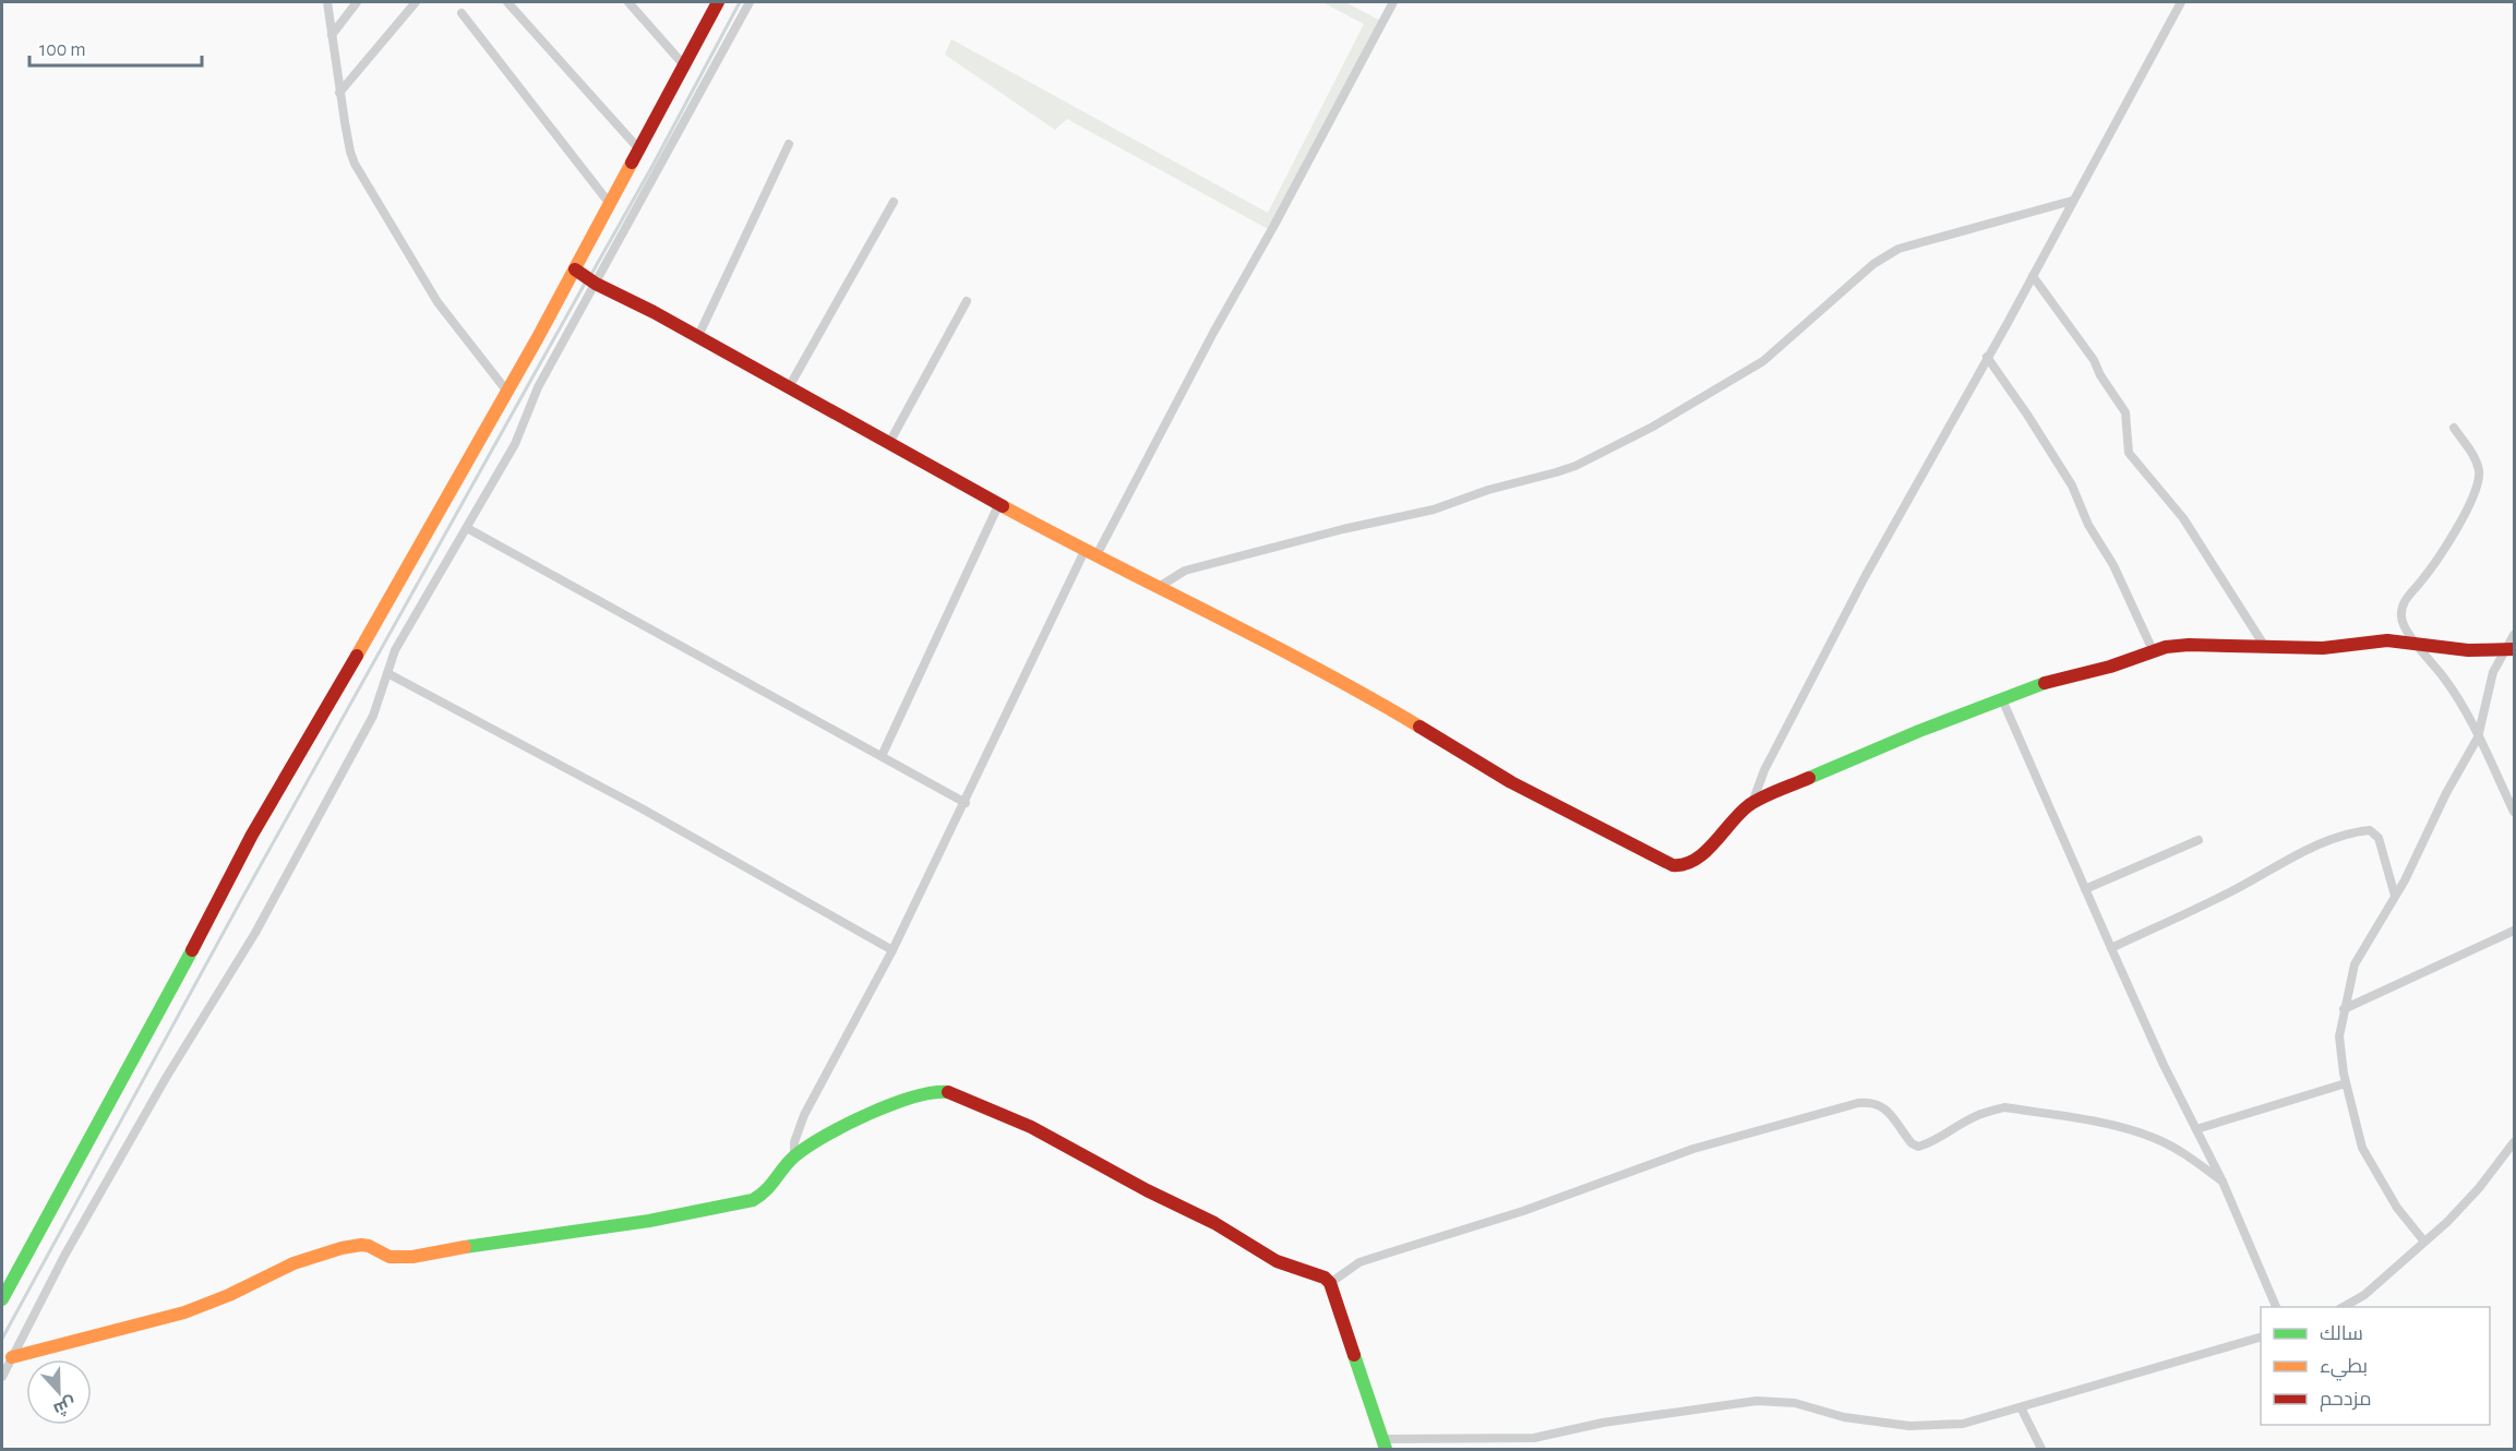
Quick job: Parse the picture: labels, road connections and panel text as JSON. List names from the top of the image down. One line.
{"legend":["سالك","بطيء","مزدحم"],"scale_bar":"100 m","north":"bottom"}
